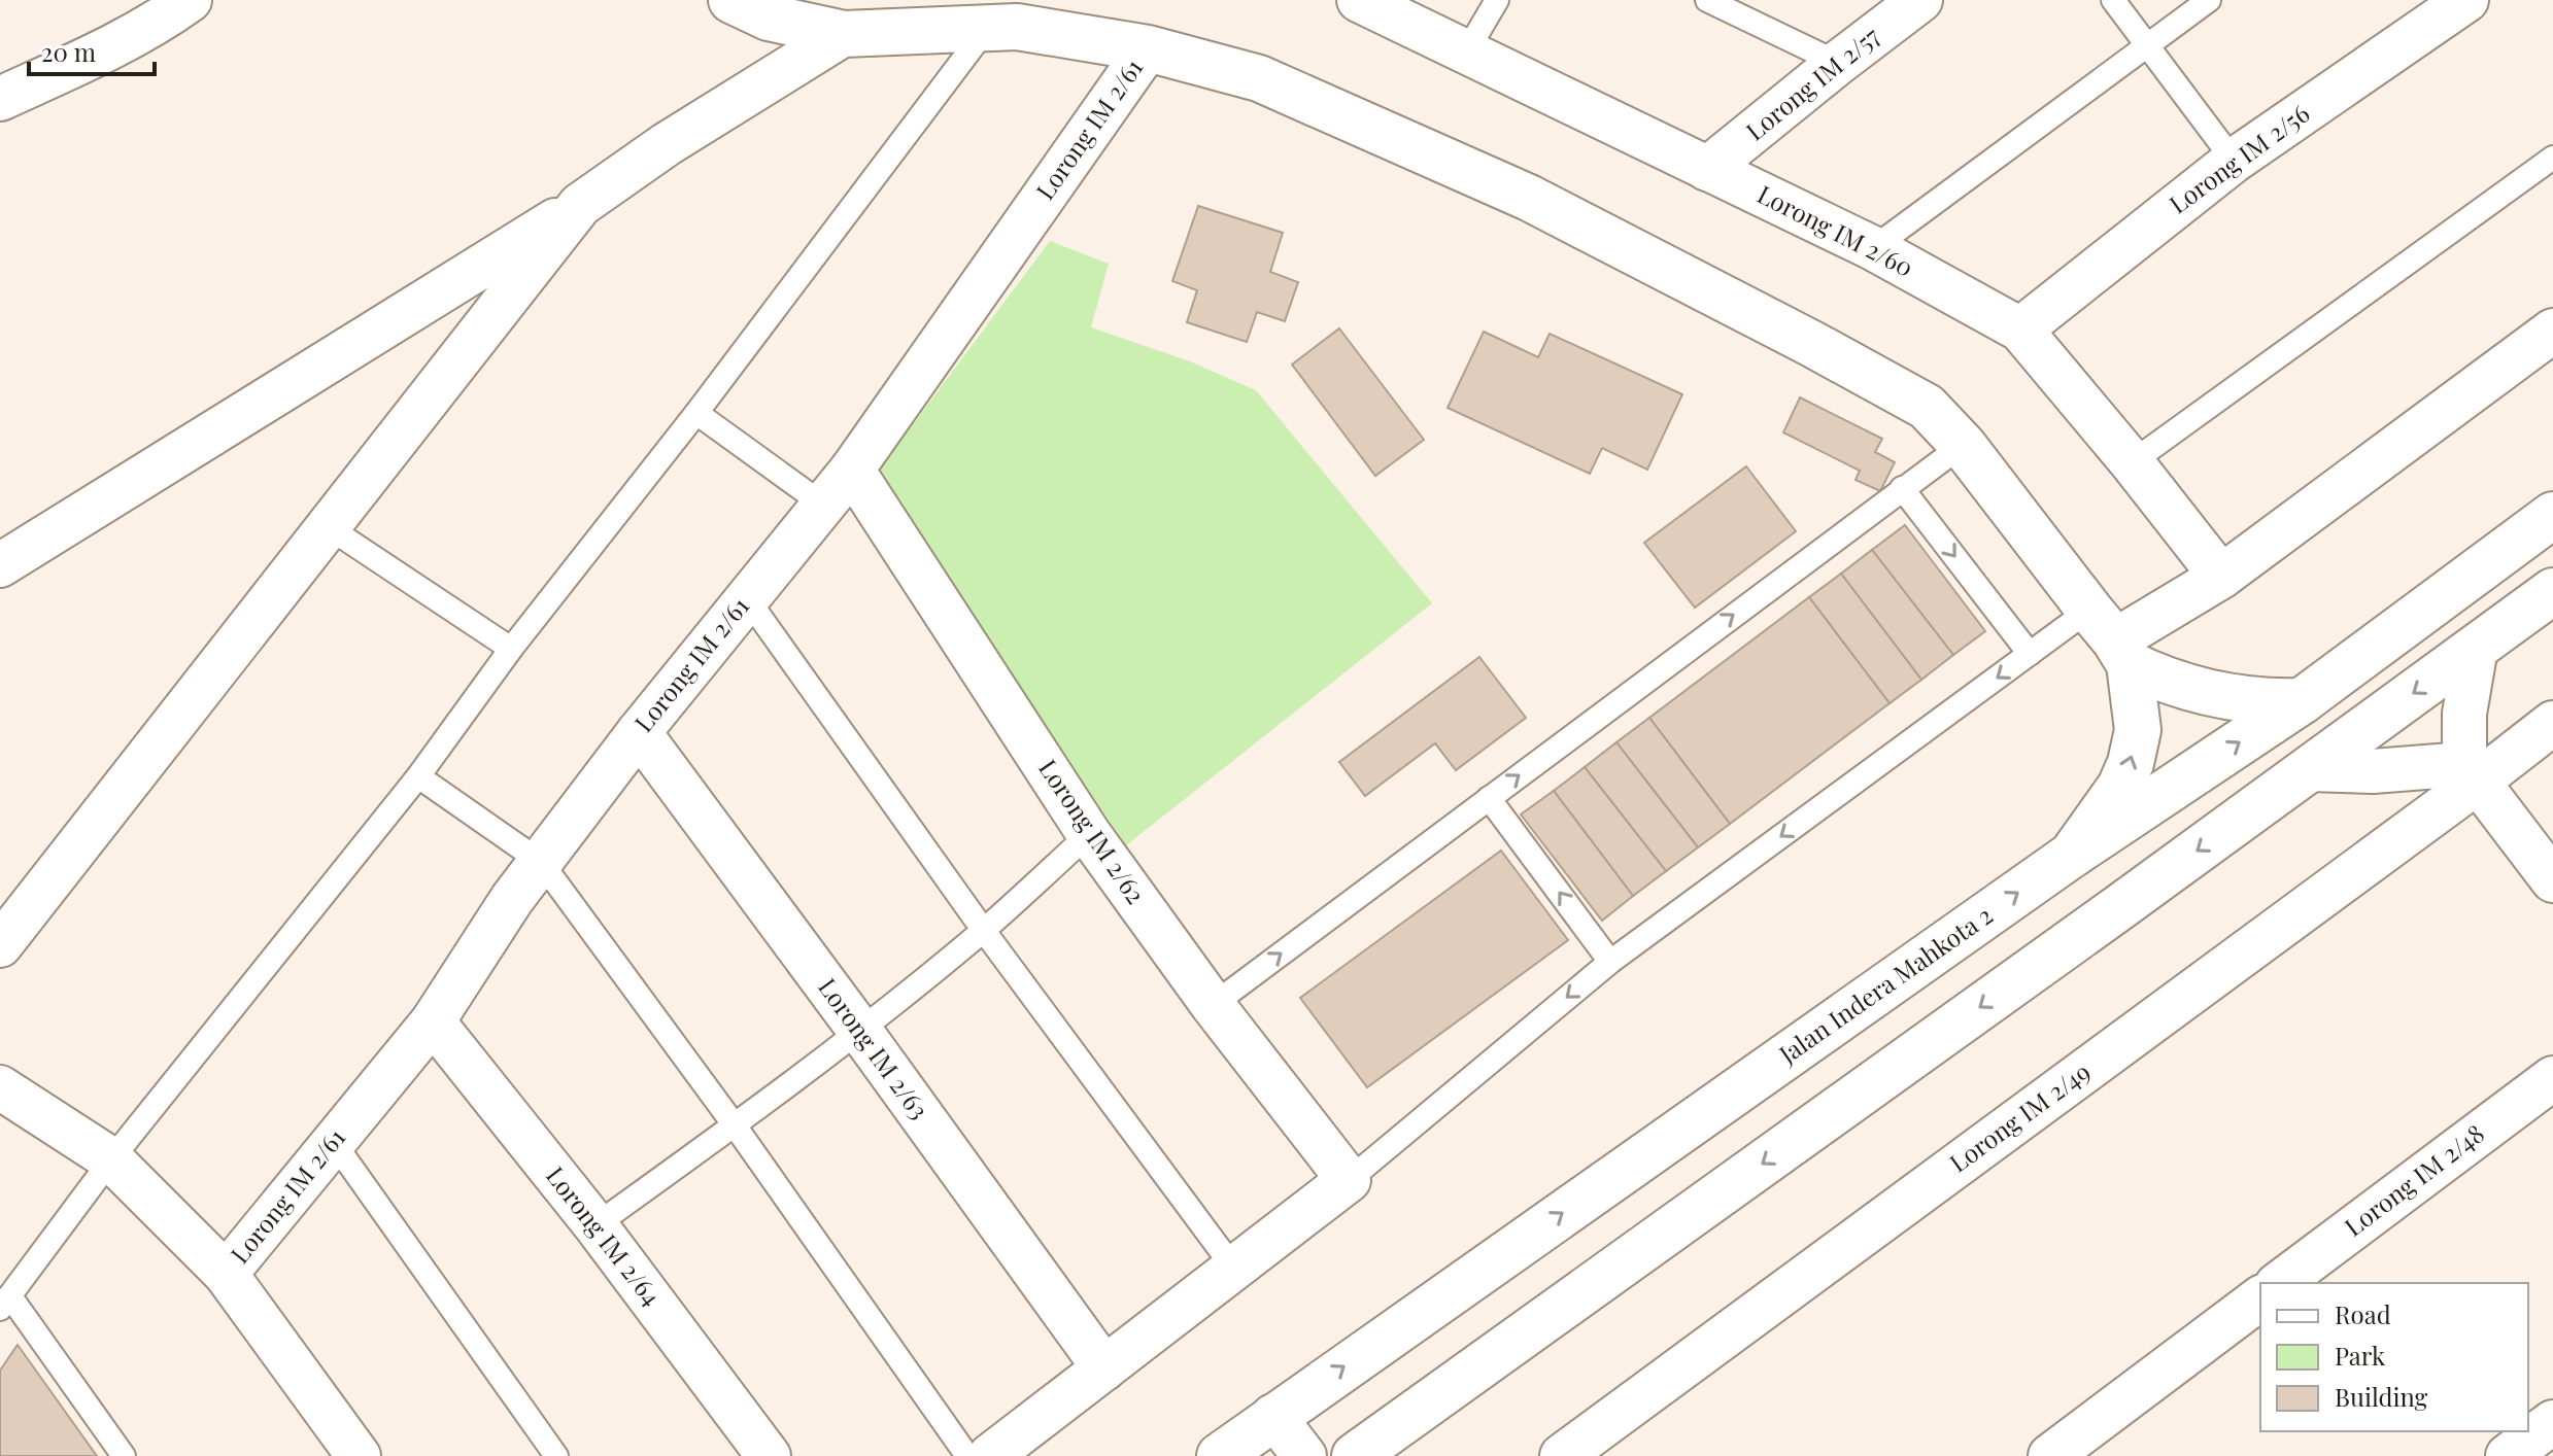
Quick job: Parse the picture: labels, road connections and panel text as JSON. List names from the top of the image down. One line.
{"streets":{"street":["Lorong IM 2/57","Lorong IM 2/61","Lorong IM 2/56","Lorong IM 2/60","Lorong IM 2/62","Jalan Indera Mahkota 2","Lorong IM 2/63","Lorong IM 2/49","Lorong IM 2/48","Lorong IM 2/64"]},"crossings":[["Lorong IM 2/57","Lorong IM 2/60"],["Lorong IM 2/61","Lorong IM 2/62"],["Lorong IM 2/61","Lorong IM 2/63"],["Lorong IM 2/61","Lorong IM 2/64"],["Lorong IM 2/56","Lorong IM 2/60"]],"legend":["Road","Park","Building"],"scale_bar":"20 m"}
